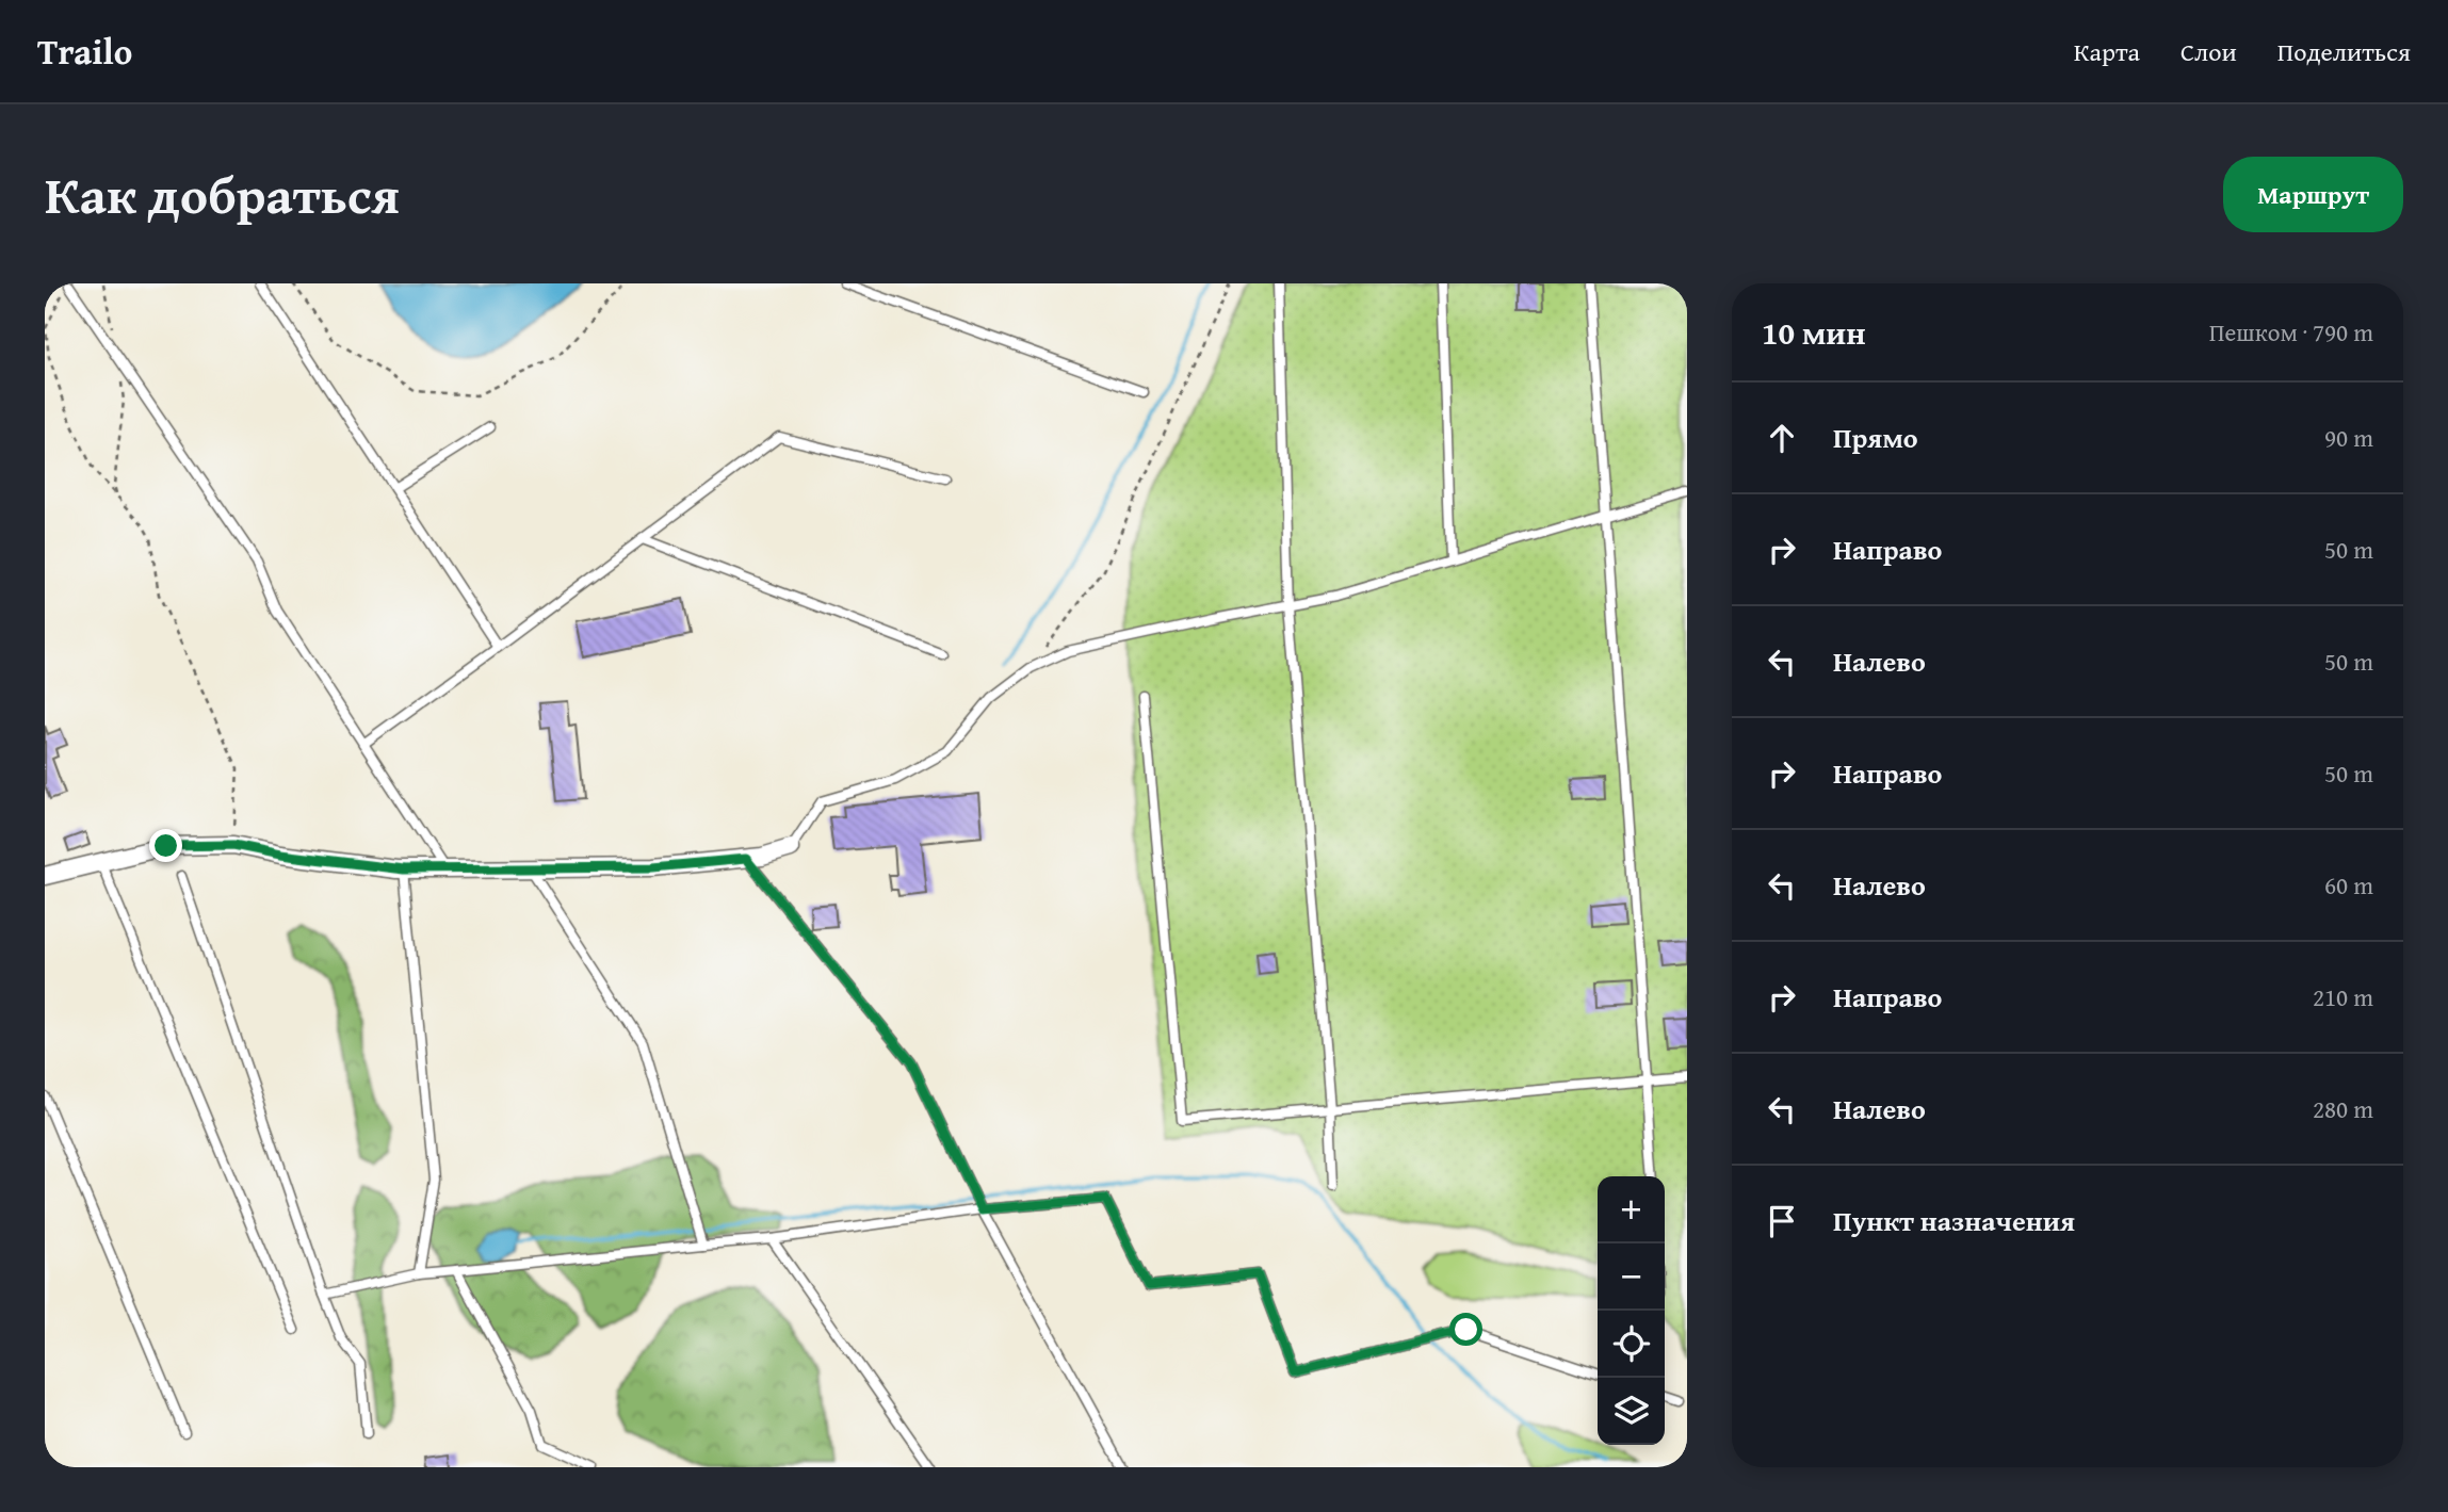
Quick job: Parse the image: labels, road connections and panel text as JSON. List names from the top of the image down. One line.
{"page":{"header":"Trailo","nav":["Карта","Слои","Поделиться"],"title":"Как добраться","buttons":"Маршрут","heading":["10 мин","Пешком · 790 m"],"list":[["Прямо","90 m"],["Направо","50 m"],["Налево","50 m"],["Направо","50 m"],["Налево","60 m"],["Направо","210 m"],["Налево","280 m"],"Пункт назначения"],"map_buttons":["+","−"]}}
